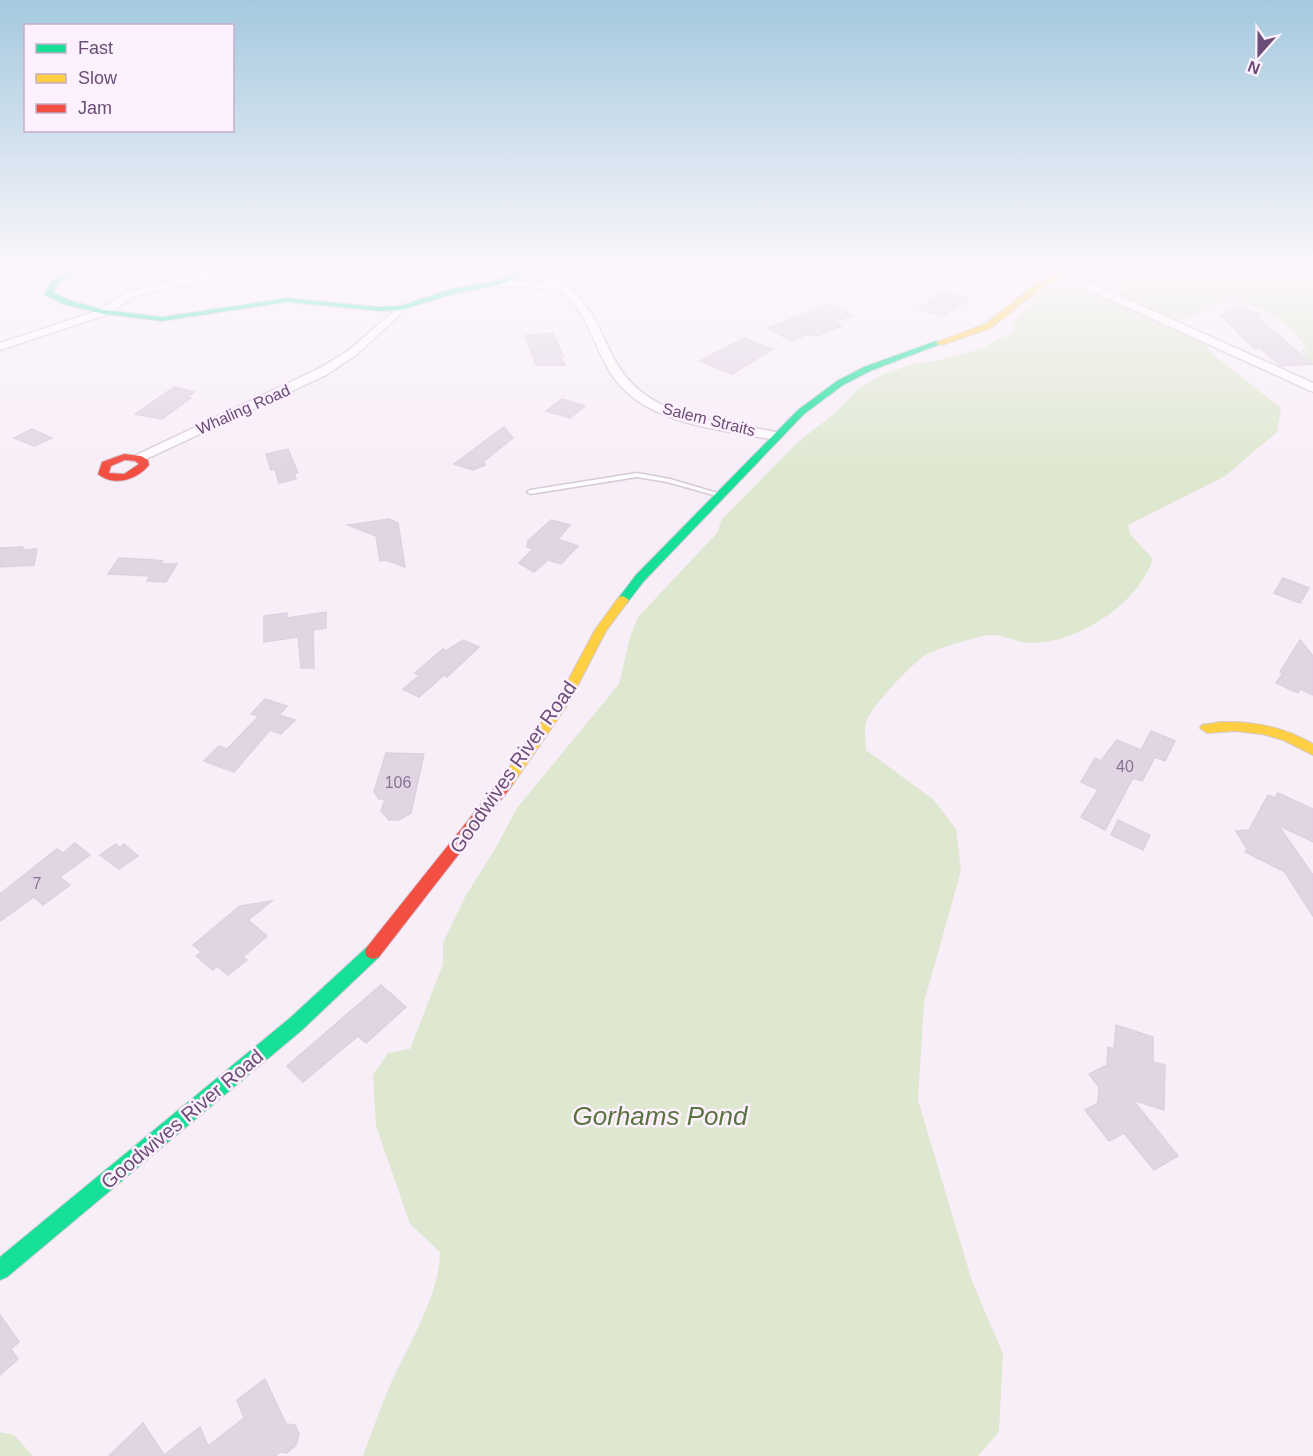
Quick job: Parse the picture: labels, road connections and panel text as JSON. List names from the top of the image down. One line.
{"streets":{"street":["Whaling Road","Salem Straits","Goodwives River Road"]},"crossings":[["Salem Straits","Goodwives River Road"]],"water":["Gorhams Pond"],"house_numbers":["40","106","7"],"legend":["Fast","Slow","Jam"],"north":"bottom"}
